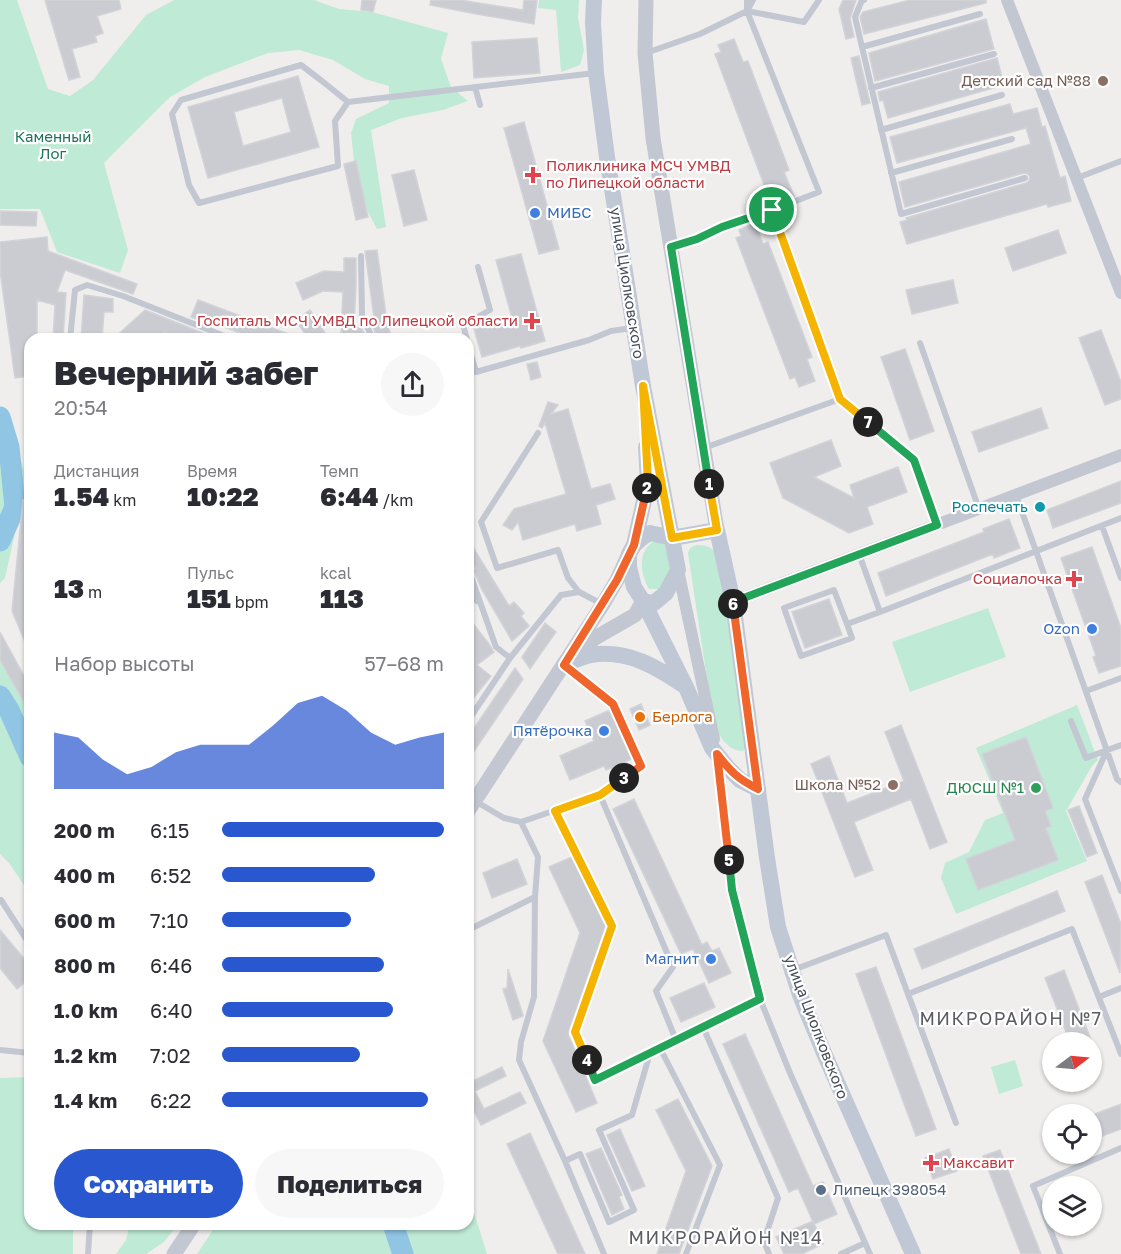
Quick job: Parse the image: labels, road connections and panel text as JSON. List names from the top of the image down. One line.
{"streets":{"main road":["улица Циолковского"]},"districts":["МИКРОРАЙОН №7","МИКРОРАЙОН №14"],"parks":["Каменный Лог"],"places":{"other":["Детский сад №88","МИБС","Роспечать","Ozon","Берлога","Пятёрочка","Школа №52","ДЮСШ №1","Магнит","Липецк 398054"],"health":["Поликлиника МСЧ УМВД по Липецкой области","Госпиталь МСЧ УМВД по Липецкой области","Социалочка","Максавит"]},"north":"right","page":{"heading":["Вечерний забег","20:54"],"pins":["7","1","2","6","3","5","4"],"stats":[["Дистанция","1.54 km"],["Время","10:22"],["Темп","6:44 /km"],["13 m"],["Пульс","151 bpm"],["kcal","113"]],"chart":["Набор высоты","57–68 m"],"list":[{"name":"200 m","note":"6:15"},{"name":"400 m","note":"6:52"},{"name":"600 m","note":"7:10"},{"name":"800 m","note":"6:46"},{"name":"1.0 km","note":"6:40"},{"name":"1.2 km","note":"7:02"},{"name":"1.4 km","note":"6:22"}],"buttons":["Сохранить","Поделиться"]}}
